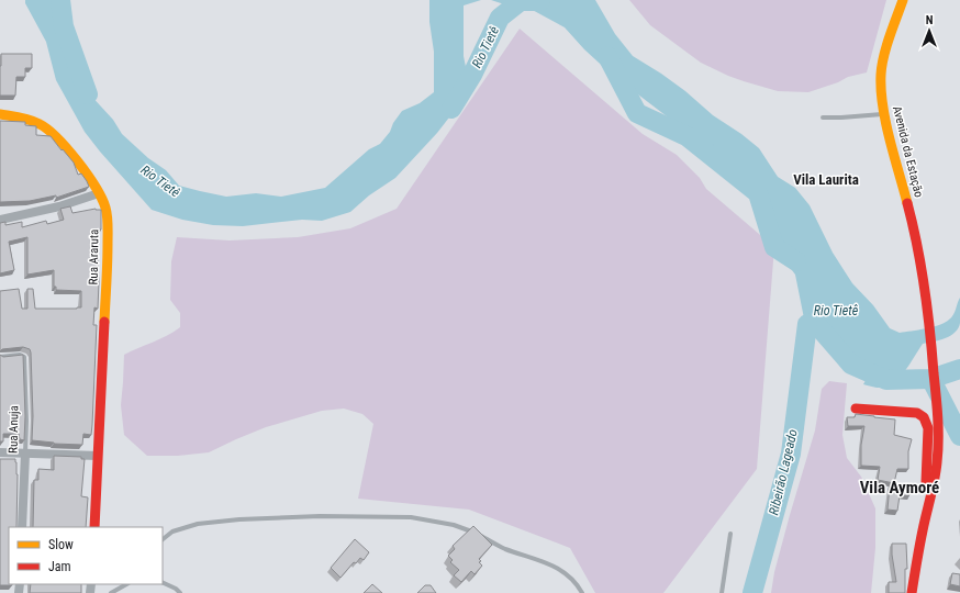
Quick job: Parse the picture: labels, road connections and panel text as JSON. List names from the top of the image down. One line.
{"streets":{"street":["Avenida da Estação","Rua Araruta","Rua Anuja"]},"districts":["Vila Laurita","Vila Aymoré"],"water":["Rio Tietê","Ribeirão Lageado"],"legend":["Slow","Jam"],"north":"top"}
